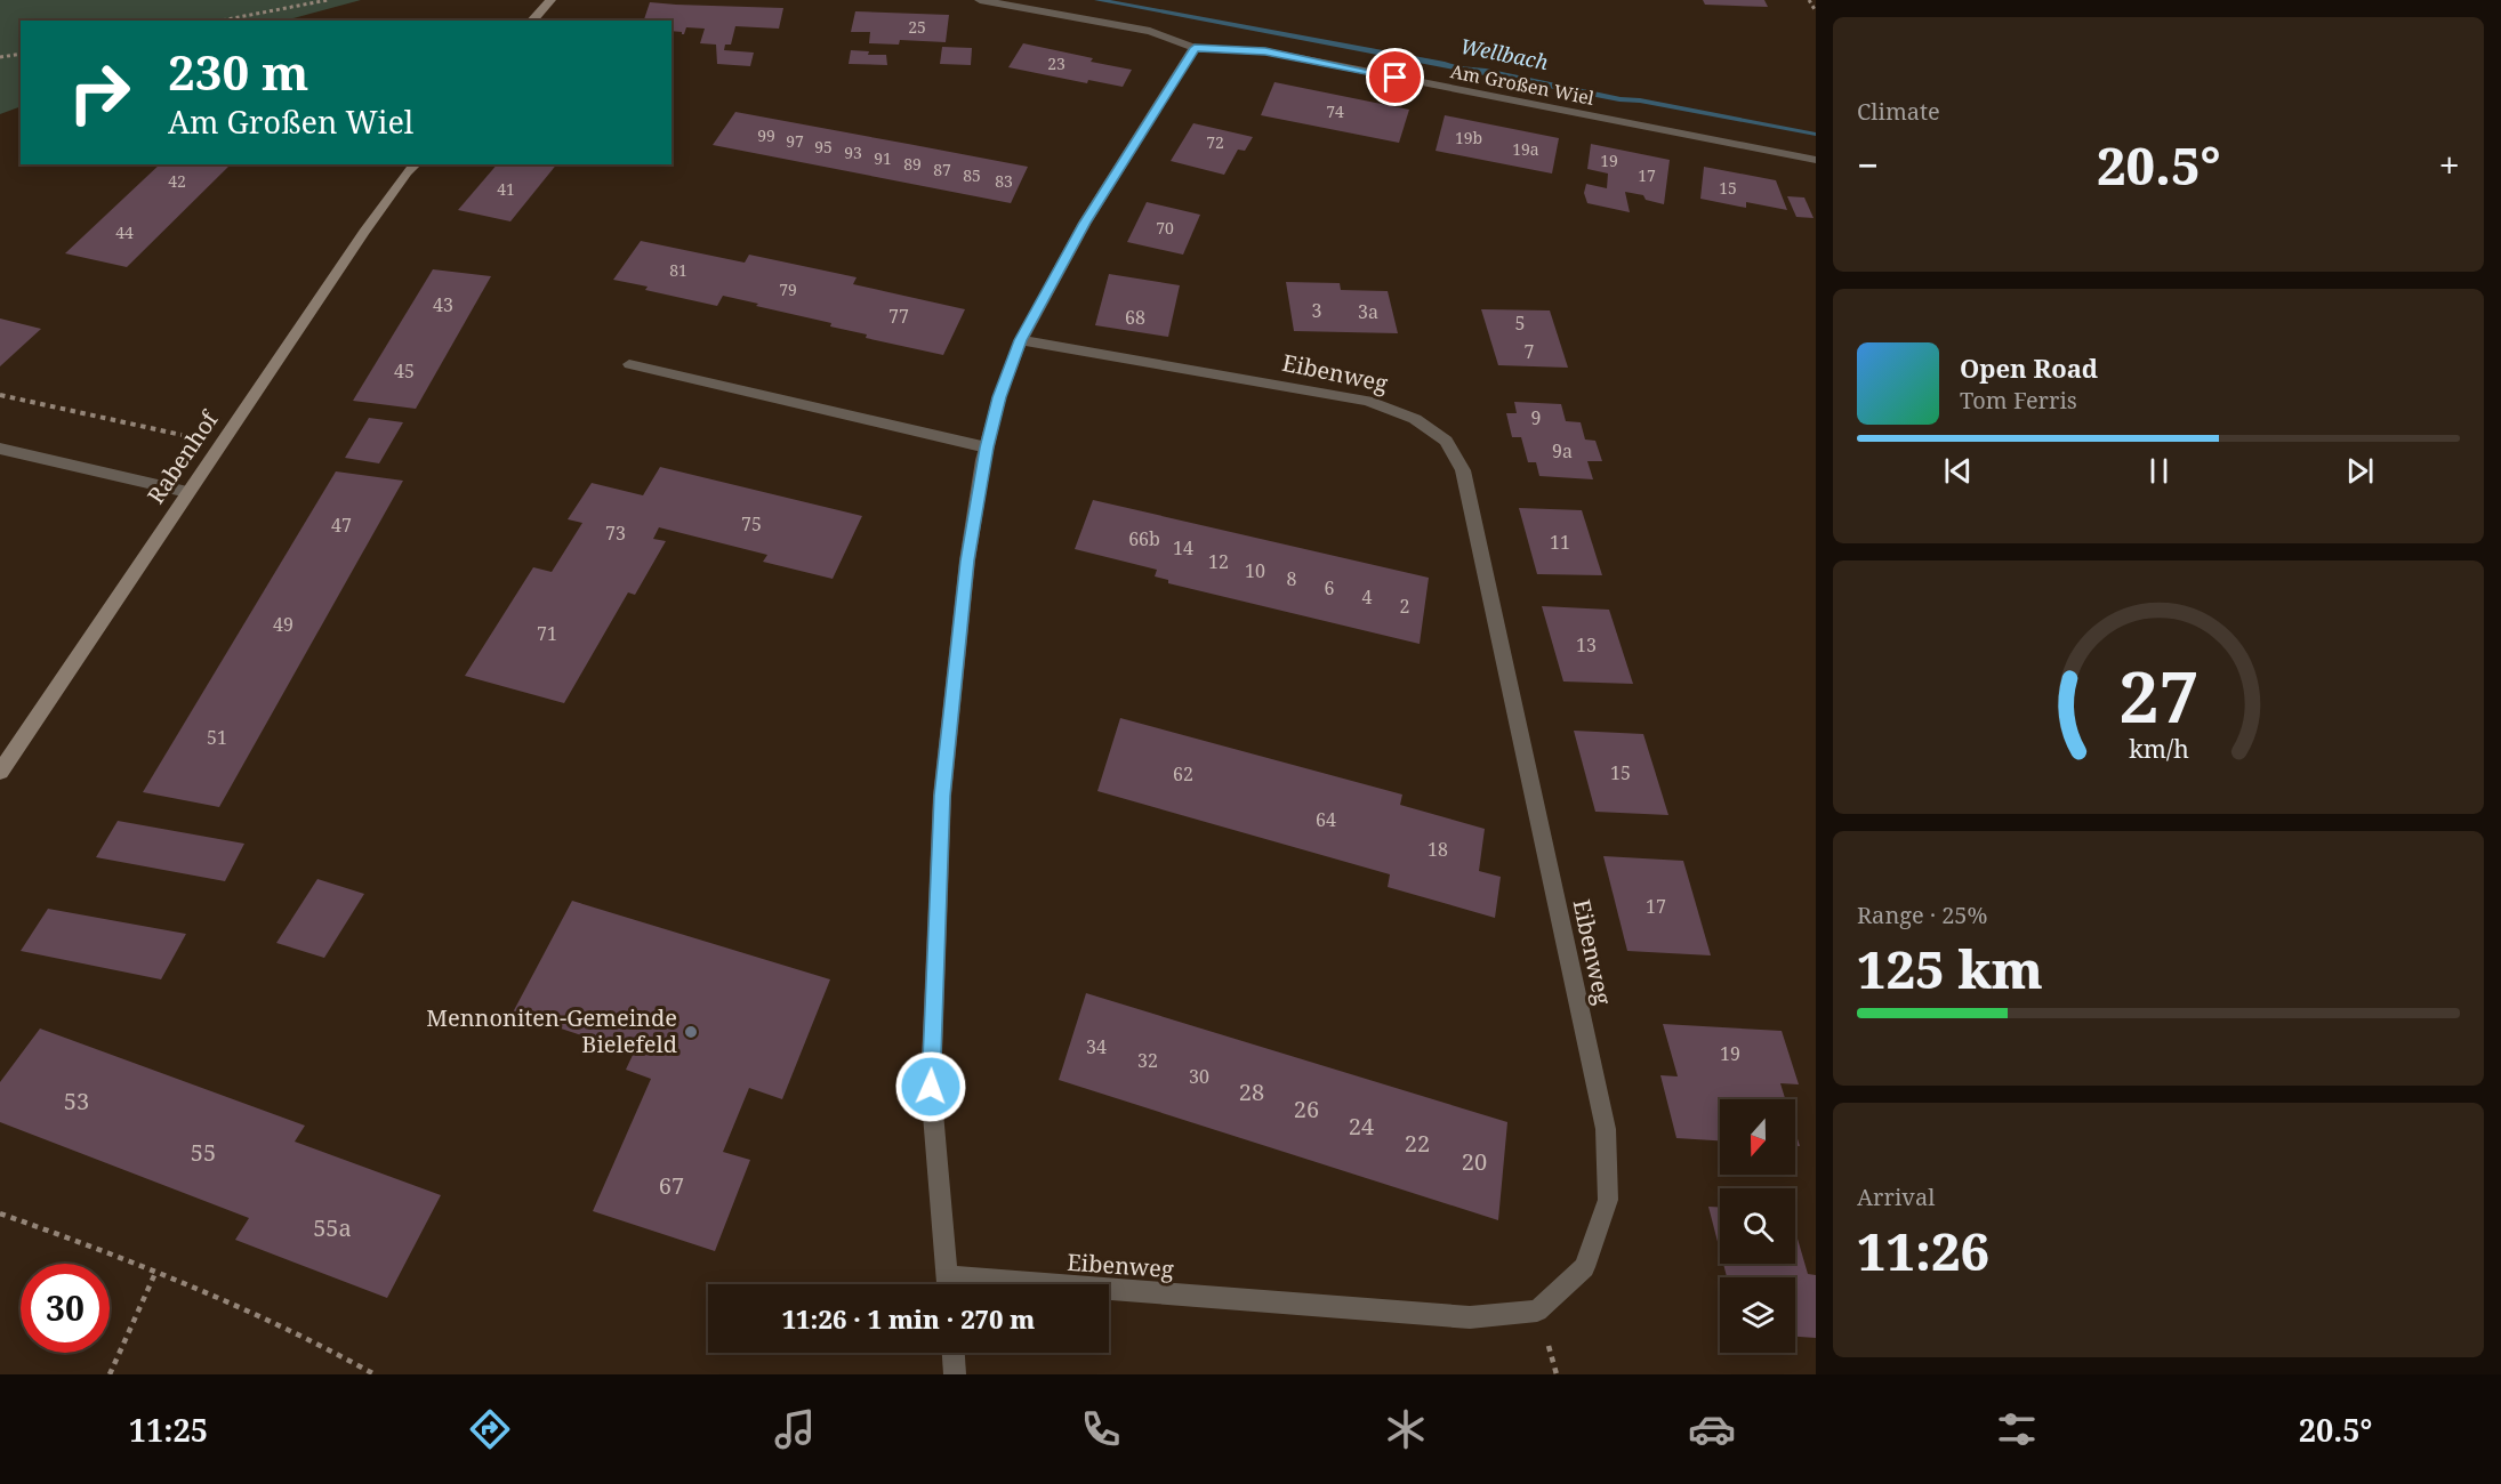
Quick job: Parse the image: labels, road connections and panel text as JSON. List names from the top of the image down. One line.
{"streets":{"street":["Am Großen Wiel","Eibenweg","Rabenhof"]},"water":["Wellbach"],"places":["Mennoniten-Gemeinde Bielefeld"],"house_numbers":["25","23","74","99","19b","97","72","95","19a","93","91","19","89","87","85","17","42","83","15","41","70","44","81","79","43","3","3a","77","68","5","7","45","9","9a","75","47","73","66b","11","14","12","10","8","6","4","2","49","71","13","51","15","62","64","18","17","34","19","32","30","28","53","26","24","22","55","20","67","55a"],"north":"bottom","page":{"tile":["Climate",["Range · 25%","125 km"],["Arrival","11:26"]],"turn":["230 m","Am Großen Wiel"],"heat":["−","20.5°","+"],"song":["Open Road","Tom Ferris"],"limit":"30","trip":"11:26 · 1 min · 270 m","tabs":["11:25","20.5°"],"gauge":["27","km/h"]}}
